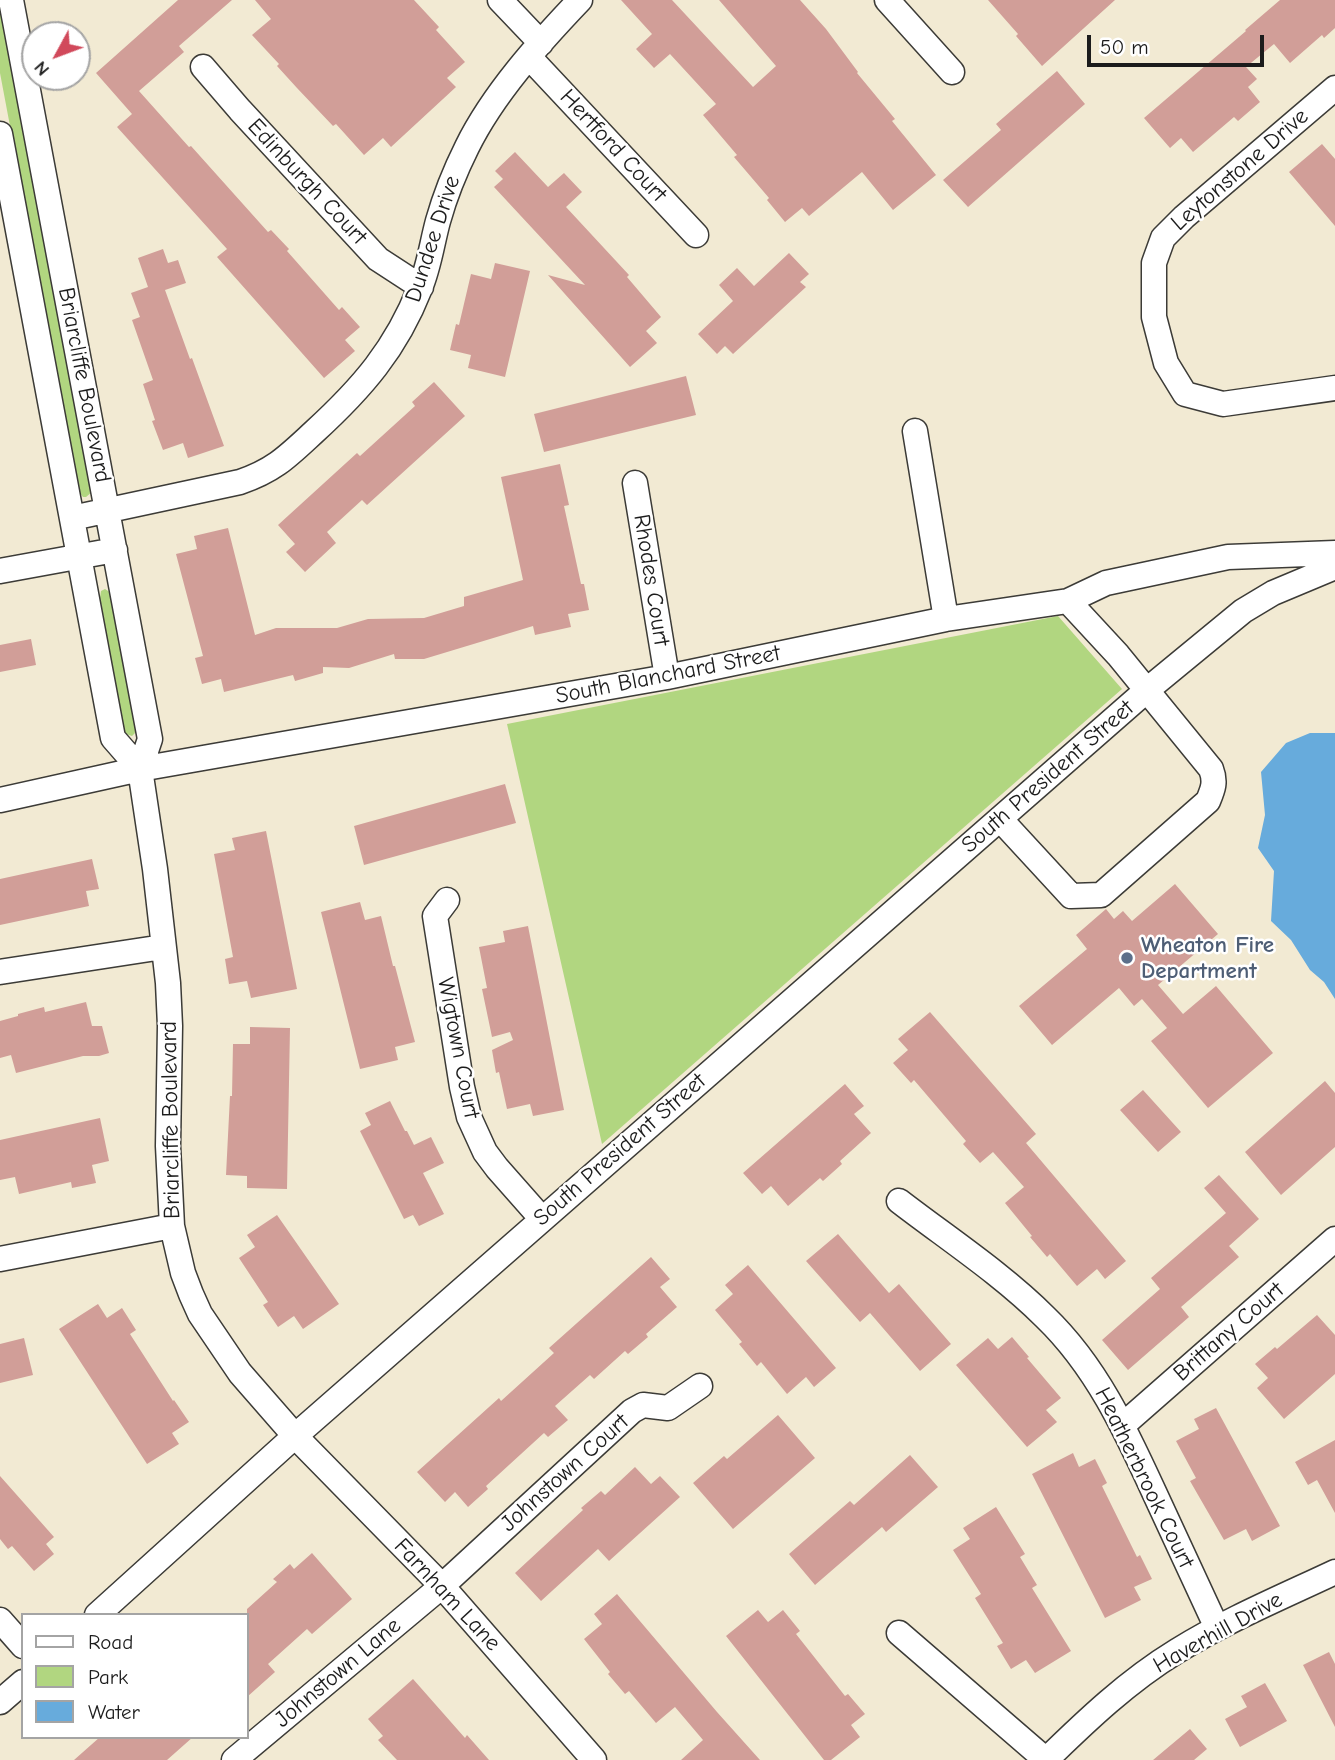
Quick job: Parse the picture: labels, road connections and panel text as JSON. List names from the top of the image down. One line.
{"streets":{"street":["Hertford Court","Leytonstone Drive","Edinburgh Court","Dundee Drive","Briarcliffe Boulevard","Rhodes Court","South Blanchard Street","South President Street","Wigtown Court","Brittany Court","Johnstown Court","Heatherbrook Court","Farnham Lane","Haverhill Drive","Johnstown Lane"]},"crossings":[["Hertford Court","Dundee Drive"],["Edinburgh Court","Dundee Drive"],["Dundee Drive","Briarcliffe Boulevard"],["Briarcliffe Boulevard","South Blanchard Street"],["Briarcliffe Boulevard","South President Street"],["Briarcliffe Boulevard","Farnham Lane"],["Rhodes Court","South Blanchard Street"],["South Blanchard Street","South President Street"],["South President Street","Wigtown Court"],["South President Street","Farnham Lane"],["Brittany Court","Heatherbrook Court"],["Johnstown Court","Farnham Lane"],["Johnstown Court","Johnstown Lane"],["Heatherbrook Court","Haverhill Drive"],["Farnham Lane","Johnstown Lane"]],"places":["Wheaton Fire Department"],"legend":["Road","Park","Water"],"scale_bar":"50 m","north":"bottom left"}
